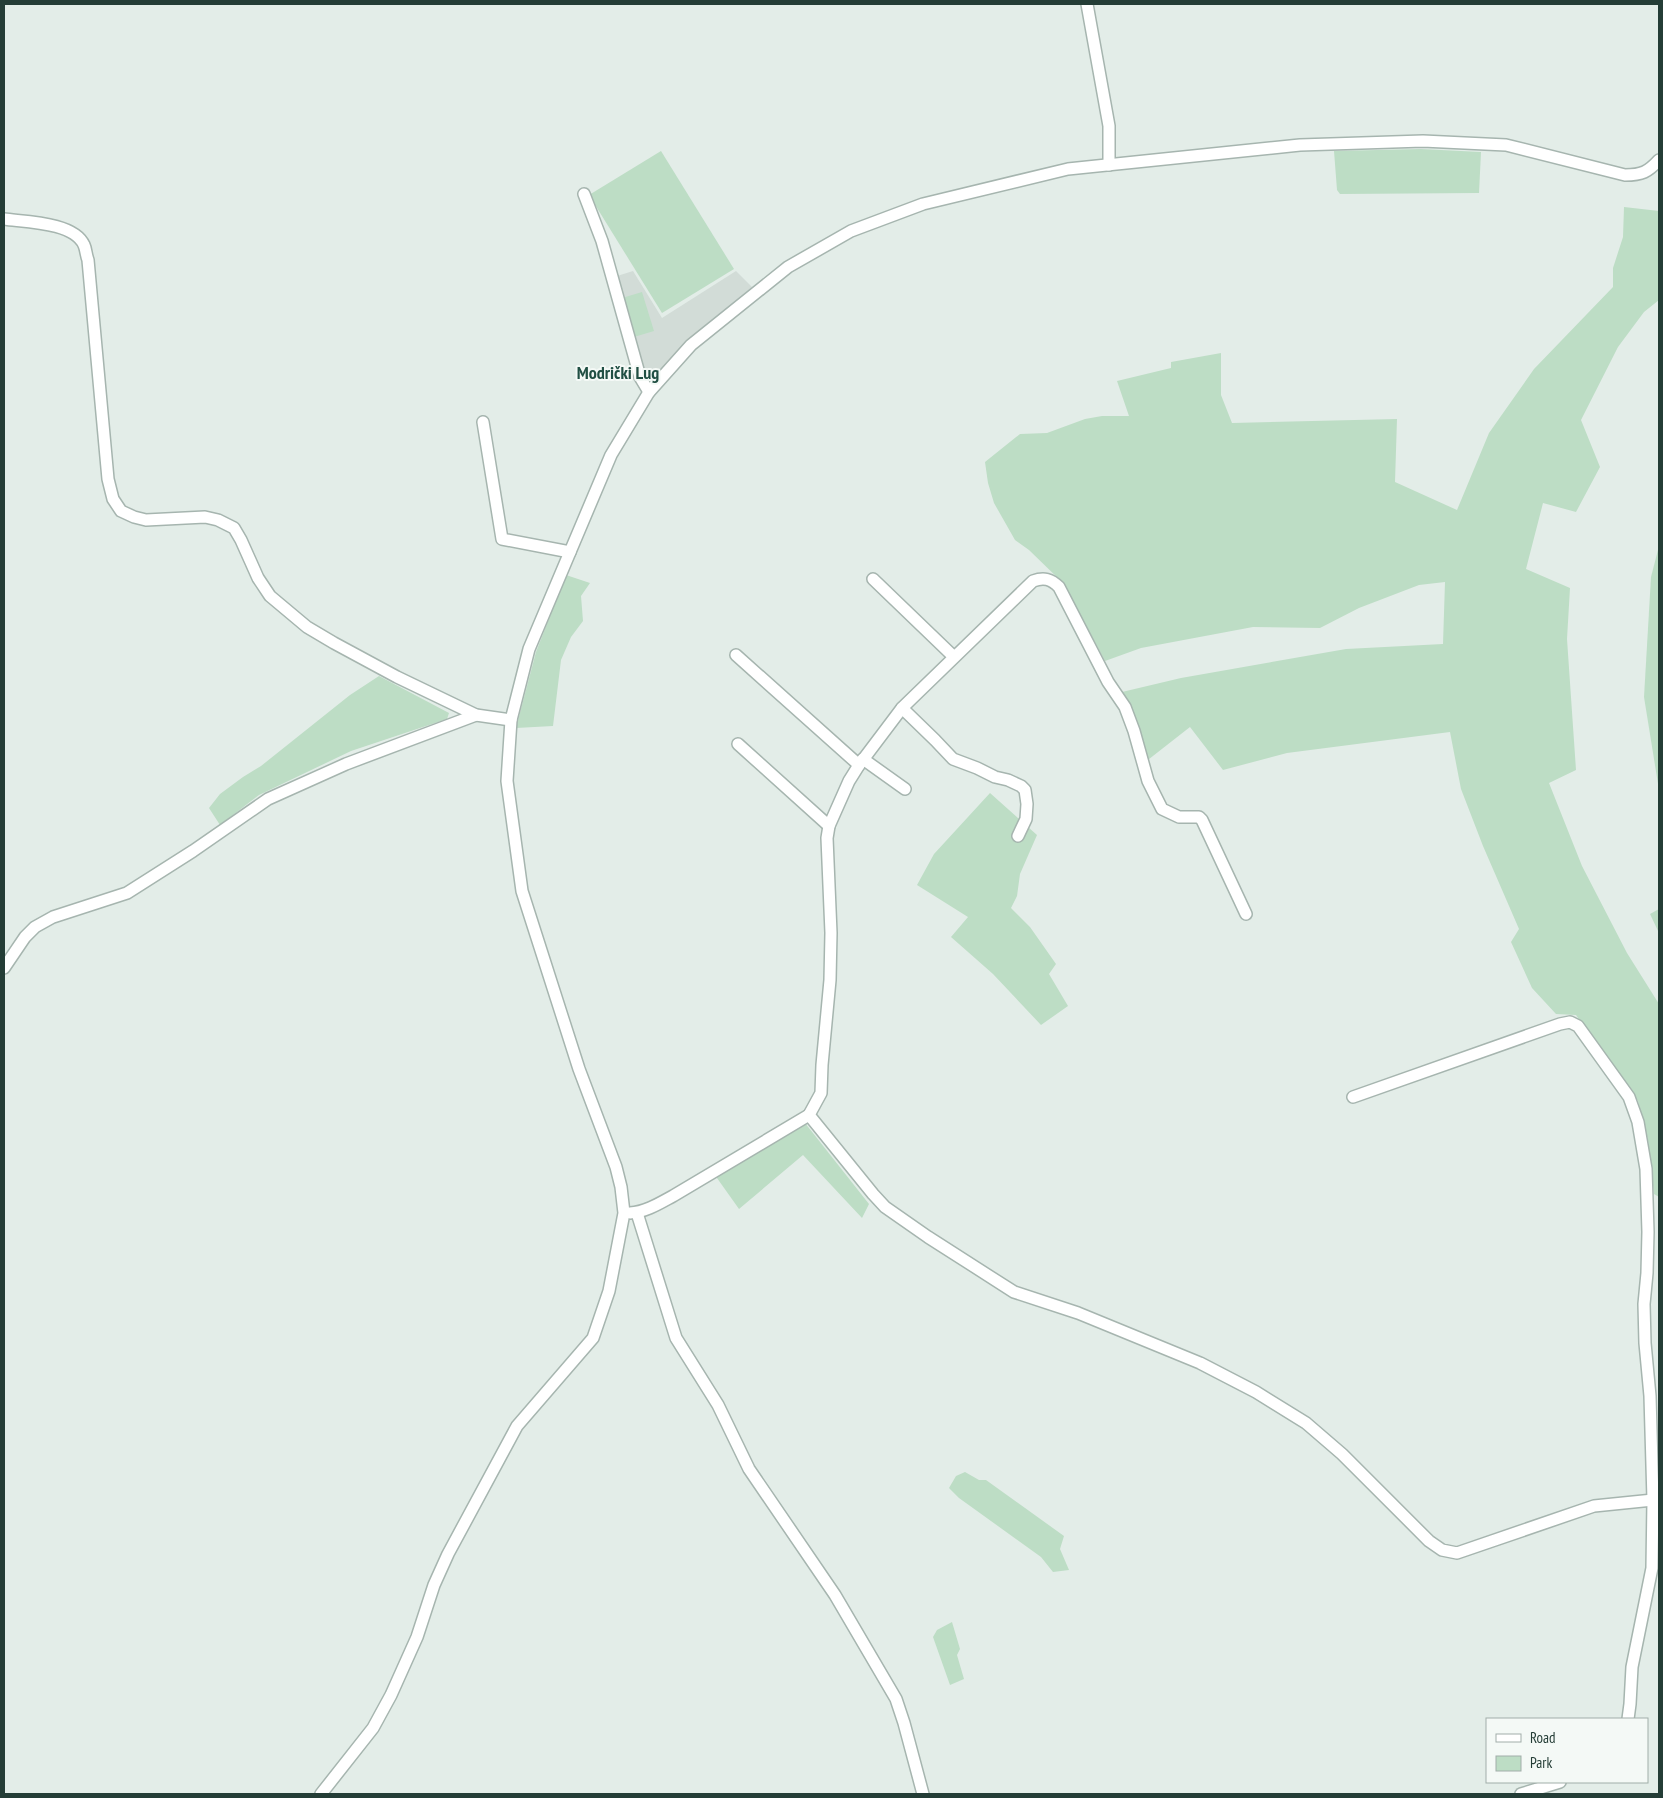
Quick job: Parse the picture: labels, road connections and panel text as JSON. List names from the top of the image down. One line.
{"districts":["Modrički Lug"],"legend":["Road","Park"]}
